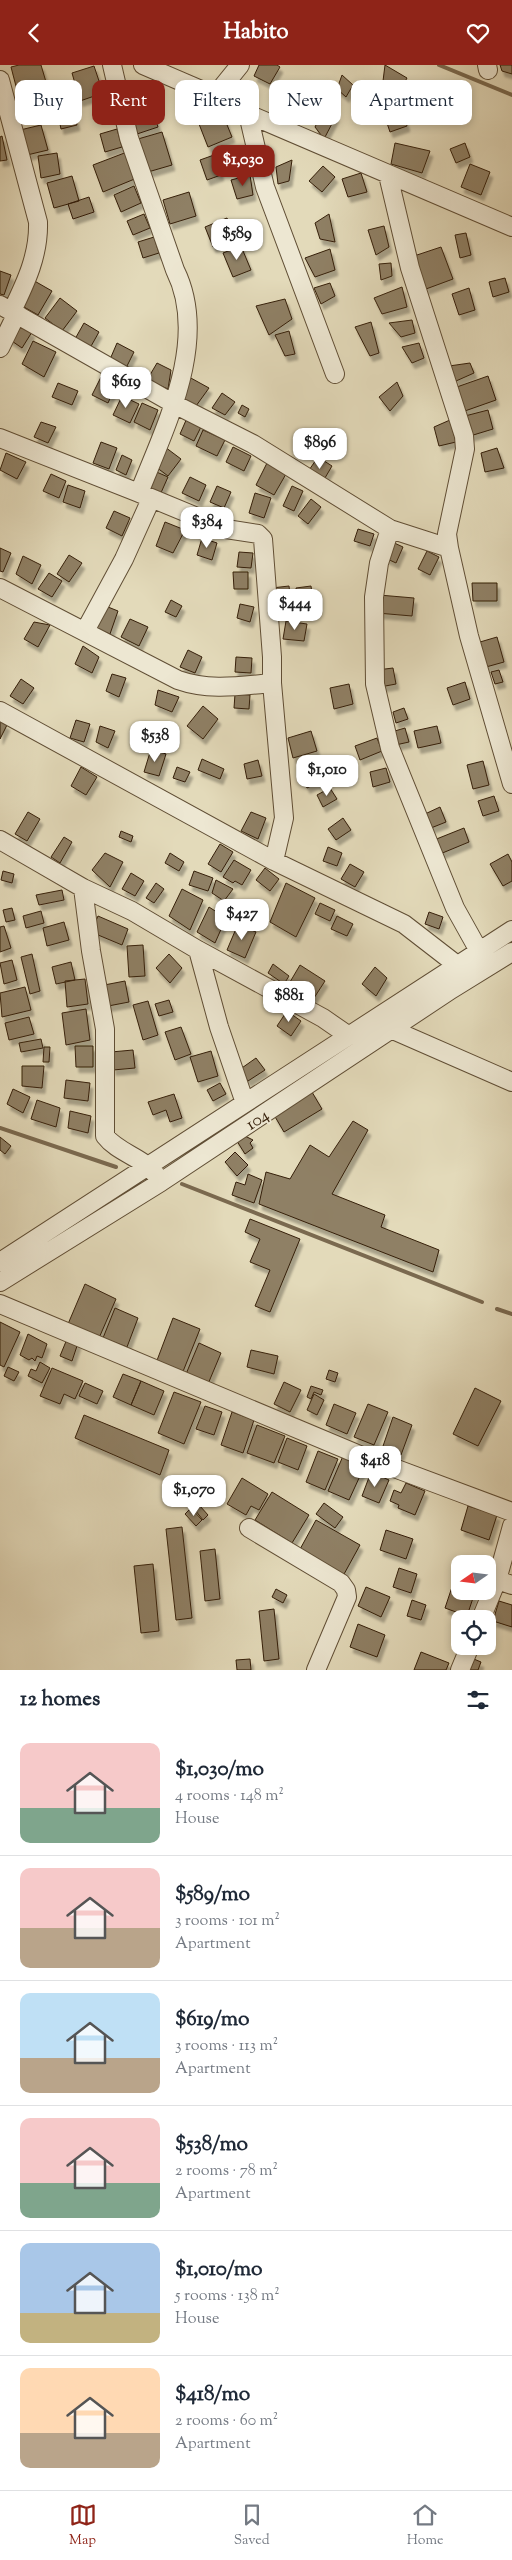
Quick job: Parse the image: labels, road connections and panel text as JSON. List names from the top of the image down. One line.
{"streets":{"street":["104"]},"north":"left","page":{"header":"Habito","chip":["Buy","Rent","Filters","New","Apartment"],"price":["$1,030","$589","$619","$896","$384","$444","$538","$1,010","$427","$881","$418","$1,070"],"heading":"12 homes","list":[{"name":"$1,030/mo","note":"4 rooms · 148 m² · House"},{"name":"$589/mo","note":"3 rooms · 101 m² · Apartment"},{"name":"$619/mo","note":"3 rooms · 113 m² · Apartment"},{"name":"$538/mo","note":"2 rooms · 78 m² · Apartment"},{"name":"$1,010/mo","note":"5 rooms · 138 m² · House"},{"name":"$418/mo","note":"2 rooms · 60 m² · Apartment"}],"tabs":["Map","Saved","Home"]}}
